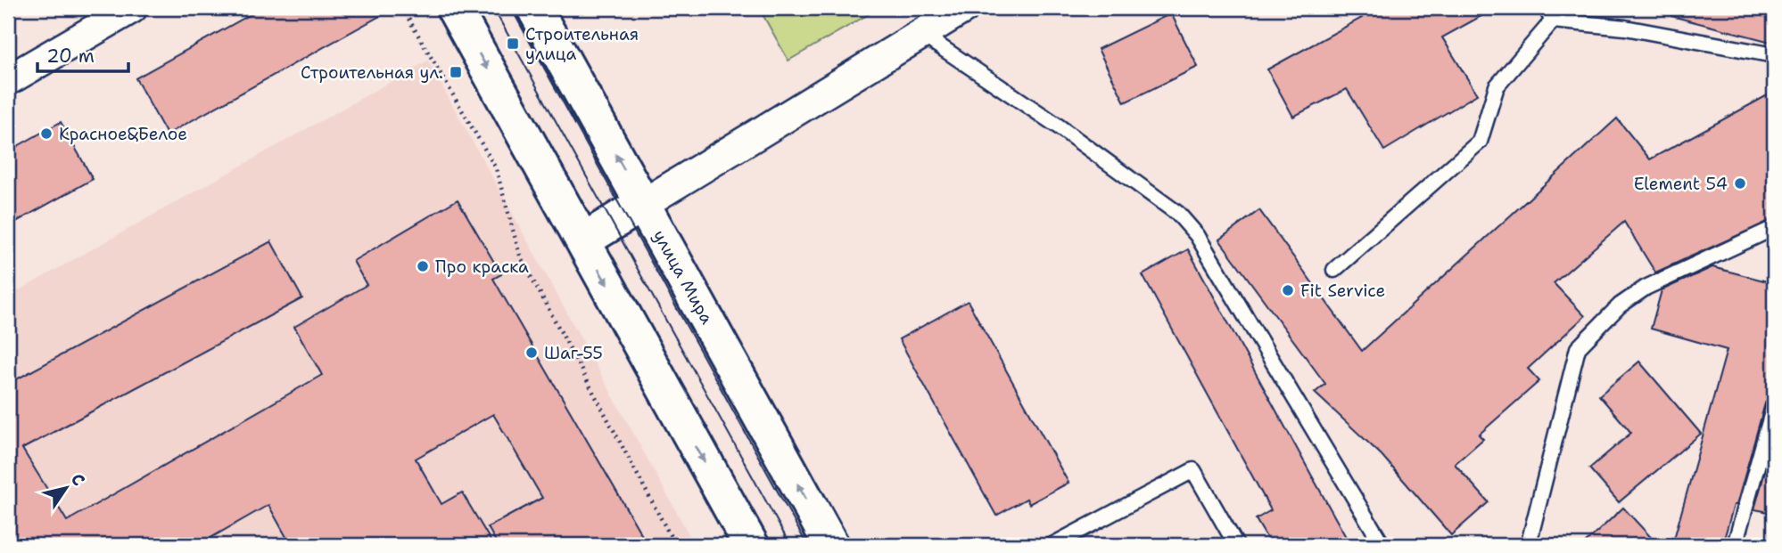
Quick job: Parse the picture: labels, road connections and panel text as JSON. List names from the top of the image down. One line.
{"streets":{"street":["улица Мира"]},"places":{"transit":["Строительная улица","Строительная ул."],"other":["Красное&Белое","Element 54","Про краска","Fit Service","Шаг-55"]},"scale_bar":"20 m","north":"top right"}
